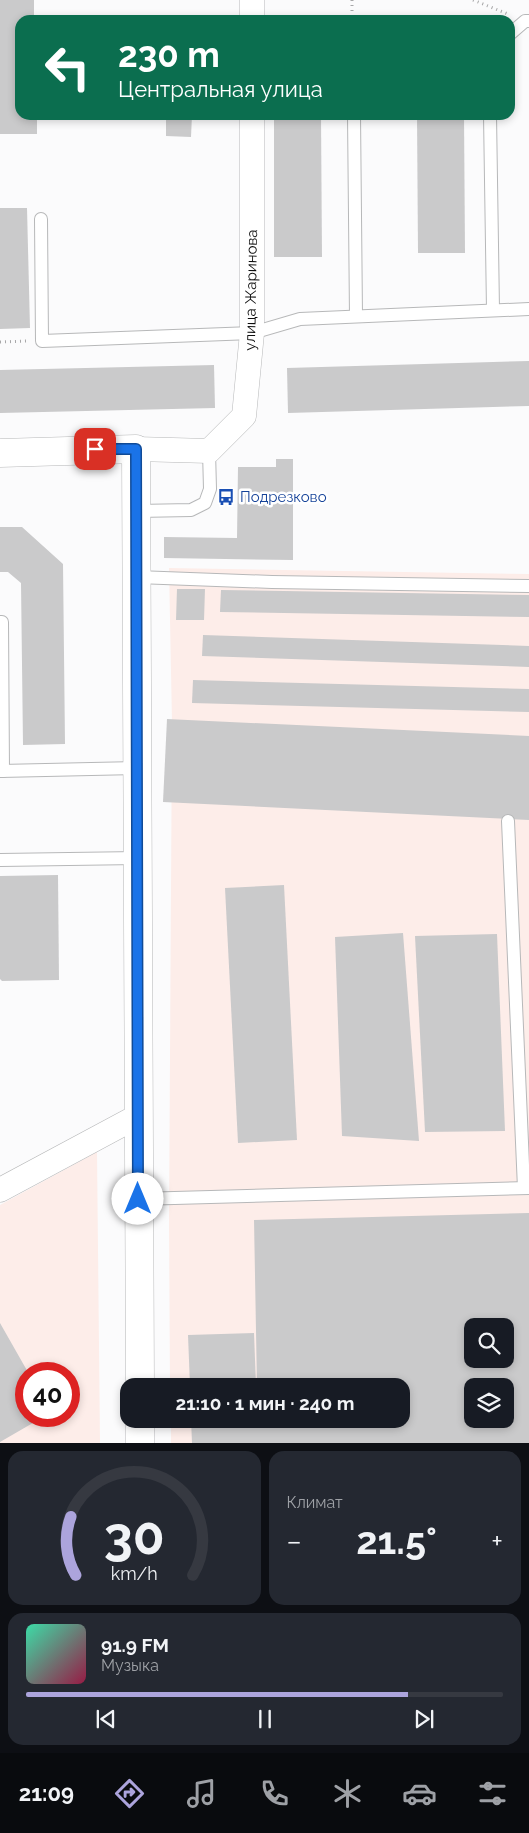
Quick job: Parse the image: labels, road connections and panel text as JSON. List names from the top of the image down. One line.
{"streets":{"street":["улица Жаринова"]},"places":{"bus stop":["Подрезково"]},"page":{"turn":["230 m","Центральная улица"],"limit":"40","trip":"21:10 · 1 мин · 240 m","tile":"Климат","heat":["−","21.5°","+"],"song":["91.9 FM","Музыка"],"tabs":"21:09","gauge":["30","km/h"]}}
